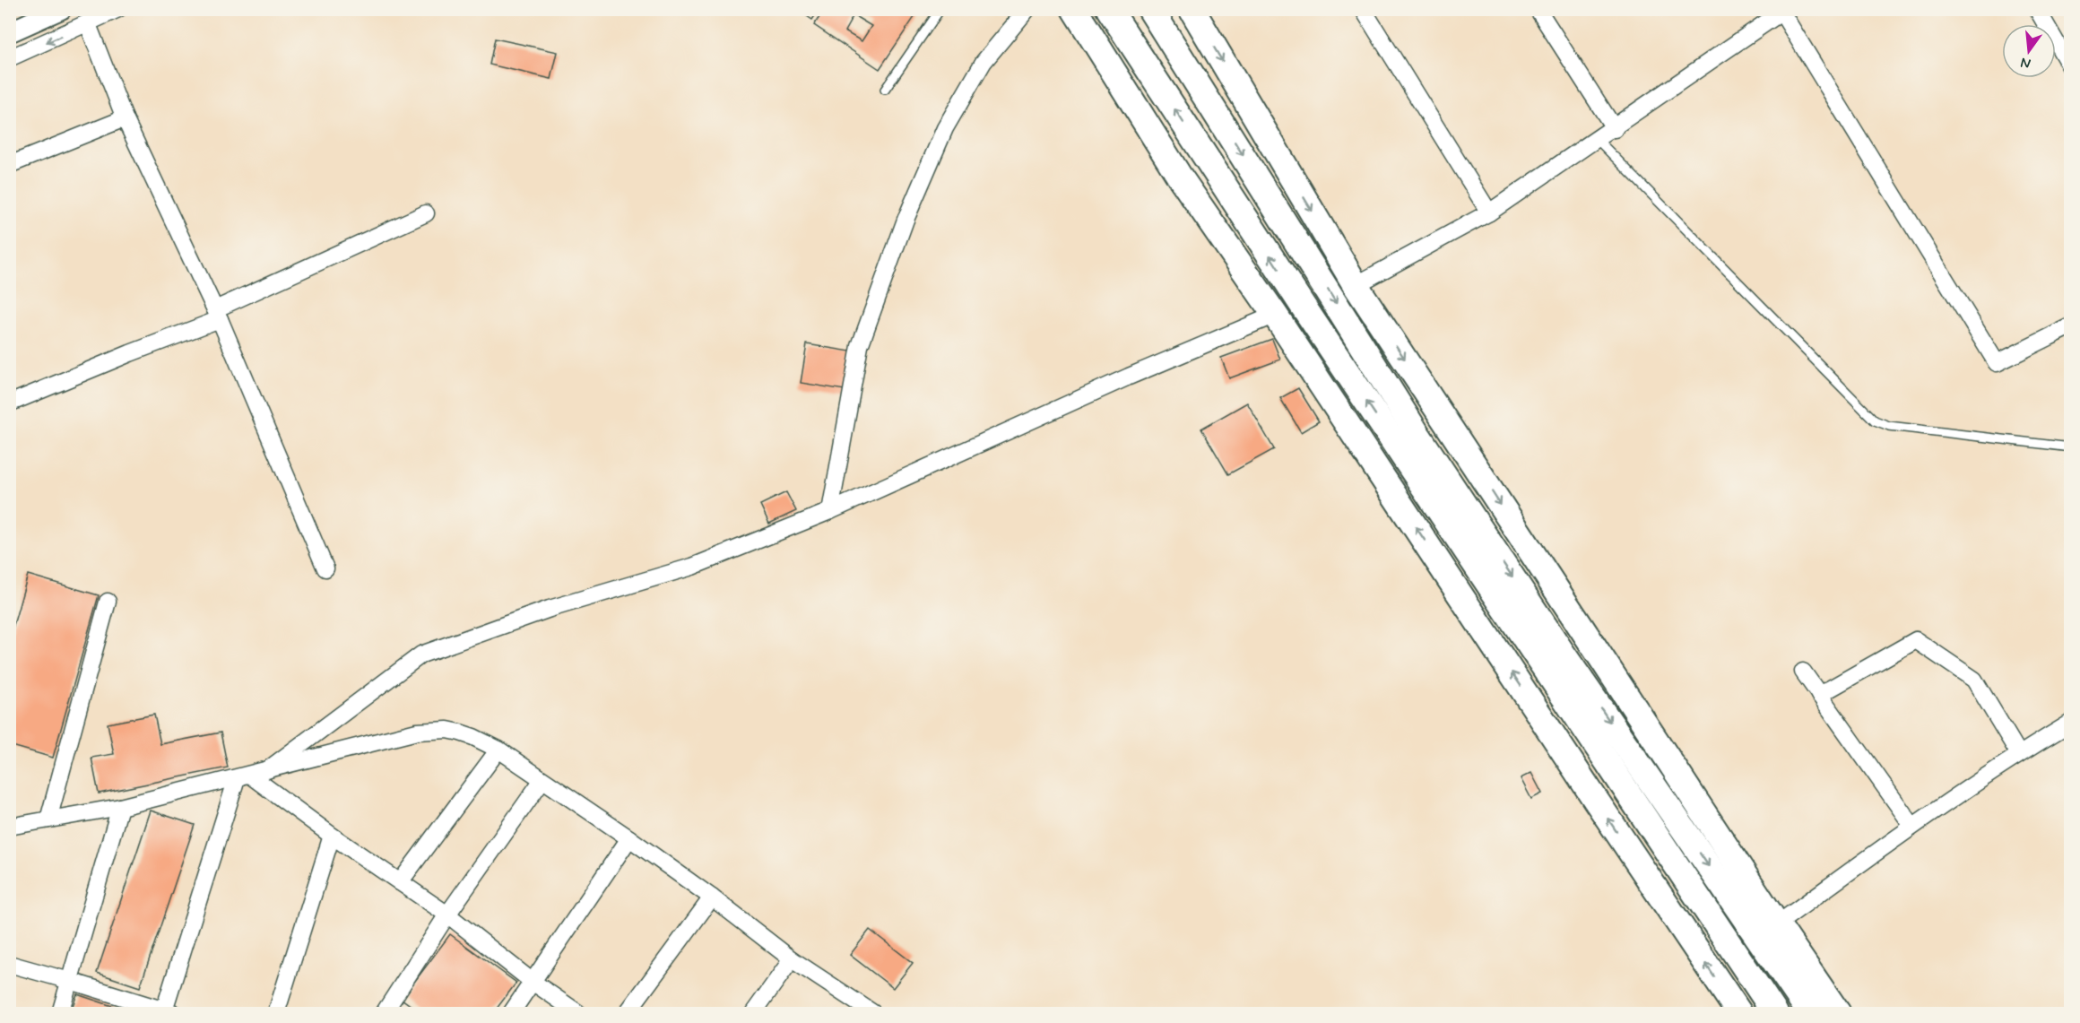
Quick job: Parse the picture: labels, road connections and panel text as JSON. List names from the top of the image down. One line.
{"north":"bottom"}
